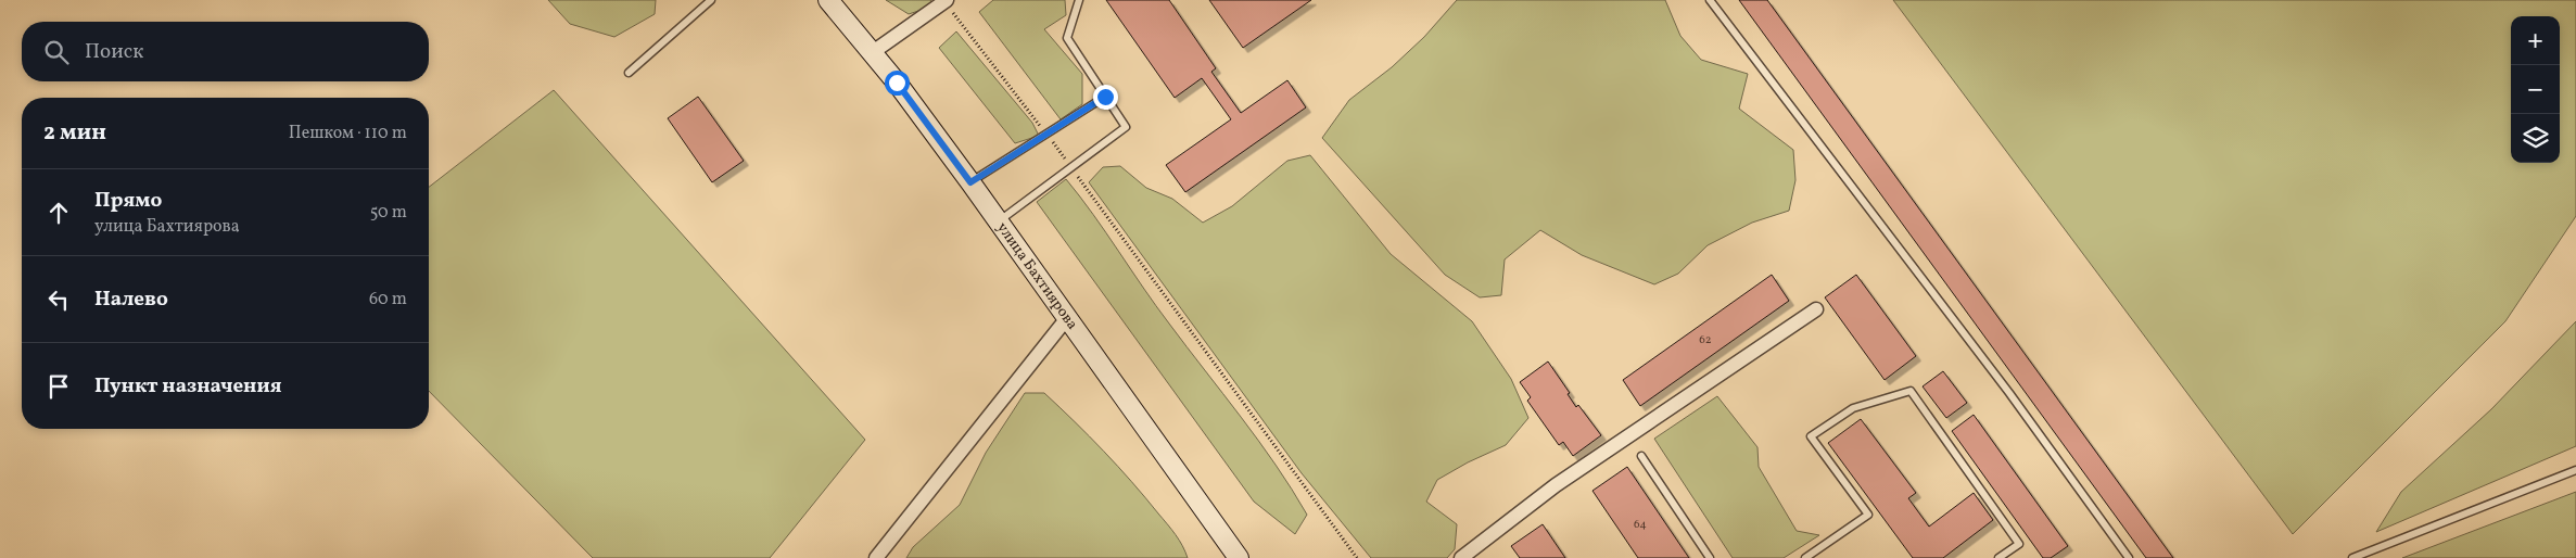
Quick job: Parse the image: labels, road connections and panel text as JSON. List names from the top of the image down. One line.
{"streets":{"main road":["улица Бахтиярова"]},"house_numbers":["62","64"],"page":{"map_buttons":["+","−"],"search":"Поиск","heading":["2 мин","Пешком · 110 m"],"list":[["Прямо","улица Бахтиярова","50 m"],["Налево","60 m"],"Пункт назначения"]}}
